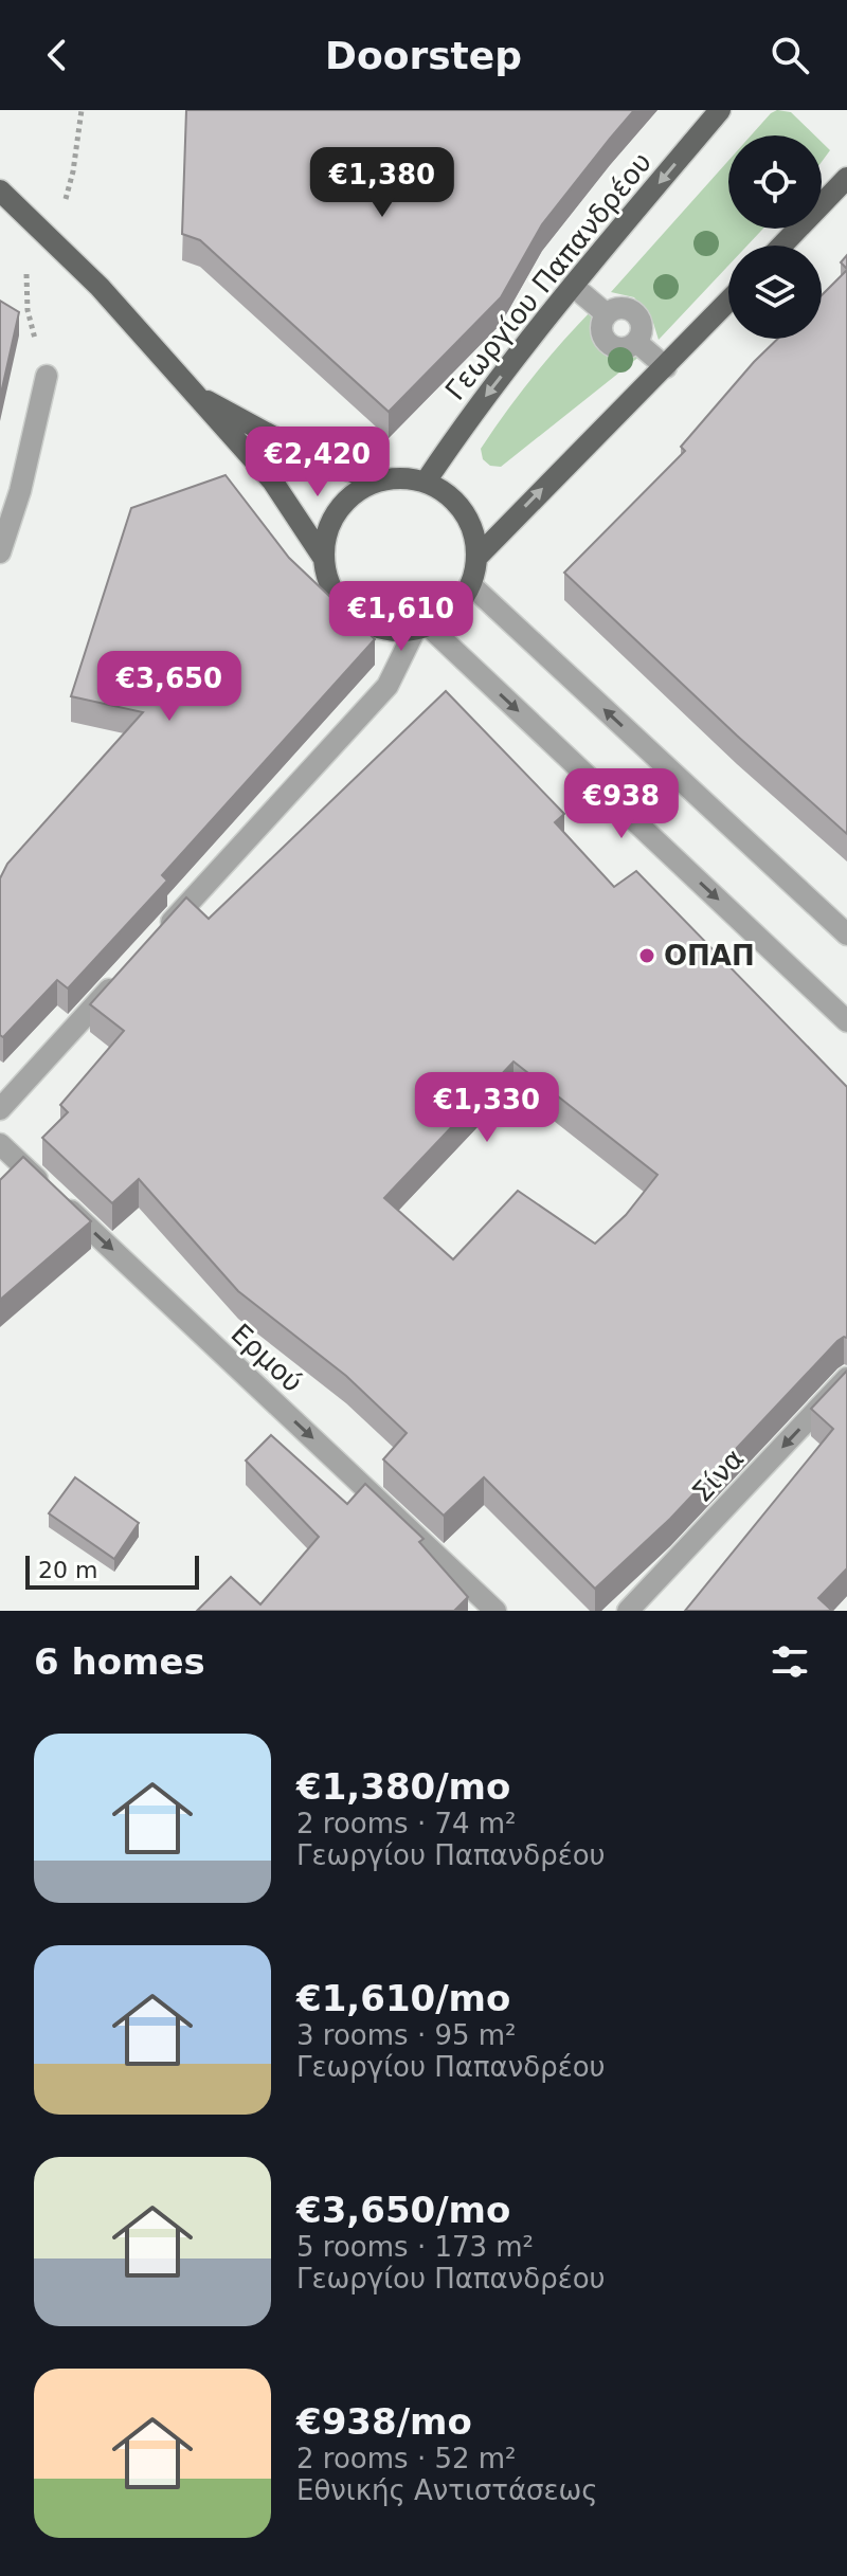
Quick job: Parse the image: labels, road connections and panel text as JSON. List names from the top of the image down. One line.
{"streets":{"main road":["Γεωργίου Παπανδρέου"],"street":["Ερμού","Σίνα"]},"one_way":["Ερμού","Σίνα"],"places":["ΟΠΑΠ"],"scale_bar":"20 m","page":{"header":"Doorstep","price":["€1,380","€2,420","€1,610","€3,650","€938","€1,330"],"scale":"20 m","heading":"6 homes","list":[{"name":"€1,380/mo","note":"2 rooms · 74 m² · Γεωργίου Παπανδρέου"},{"name":"€1,610/mo","note":"3 rooms · 95 m² · Γεωργίου Παπανδρέου"},{"name":"€3,650/mo","note":"5 rooms · 173 m² · Γεωργίου Παπανδρέου"},{"name":"€938/mo","note":"2 rooms · 52 m² · Εθνικής Αντιστάσεως"}]}}
